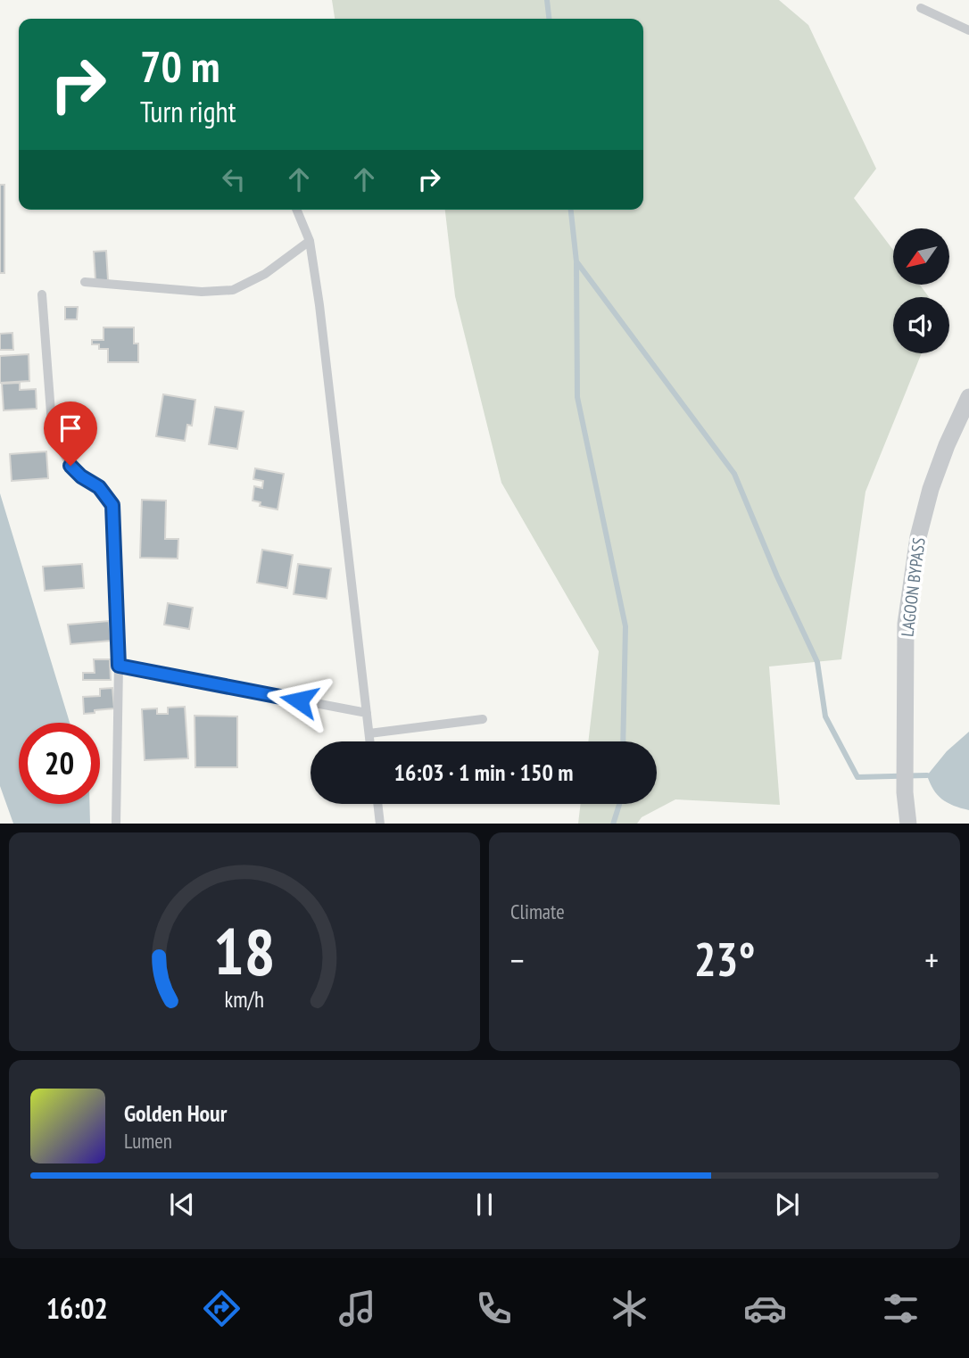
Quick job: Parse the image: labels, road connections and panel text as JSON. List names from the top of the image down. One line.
{"streets":{"street":["LAGOON BYPASS"]},"north":"bottom left","page":{"turn":["70 m","Turn right"],"limit":"20","trip":"16:03 · 1 min · 150 m","tile":"Climate","heat":["−","23°","+"],"song":["Golden Hour","Lumen"],"tabs":"16:02","gauge":["18","km/h"]}}
